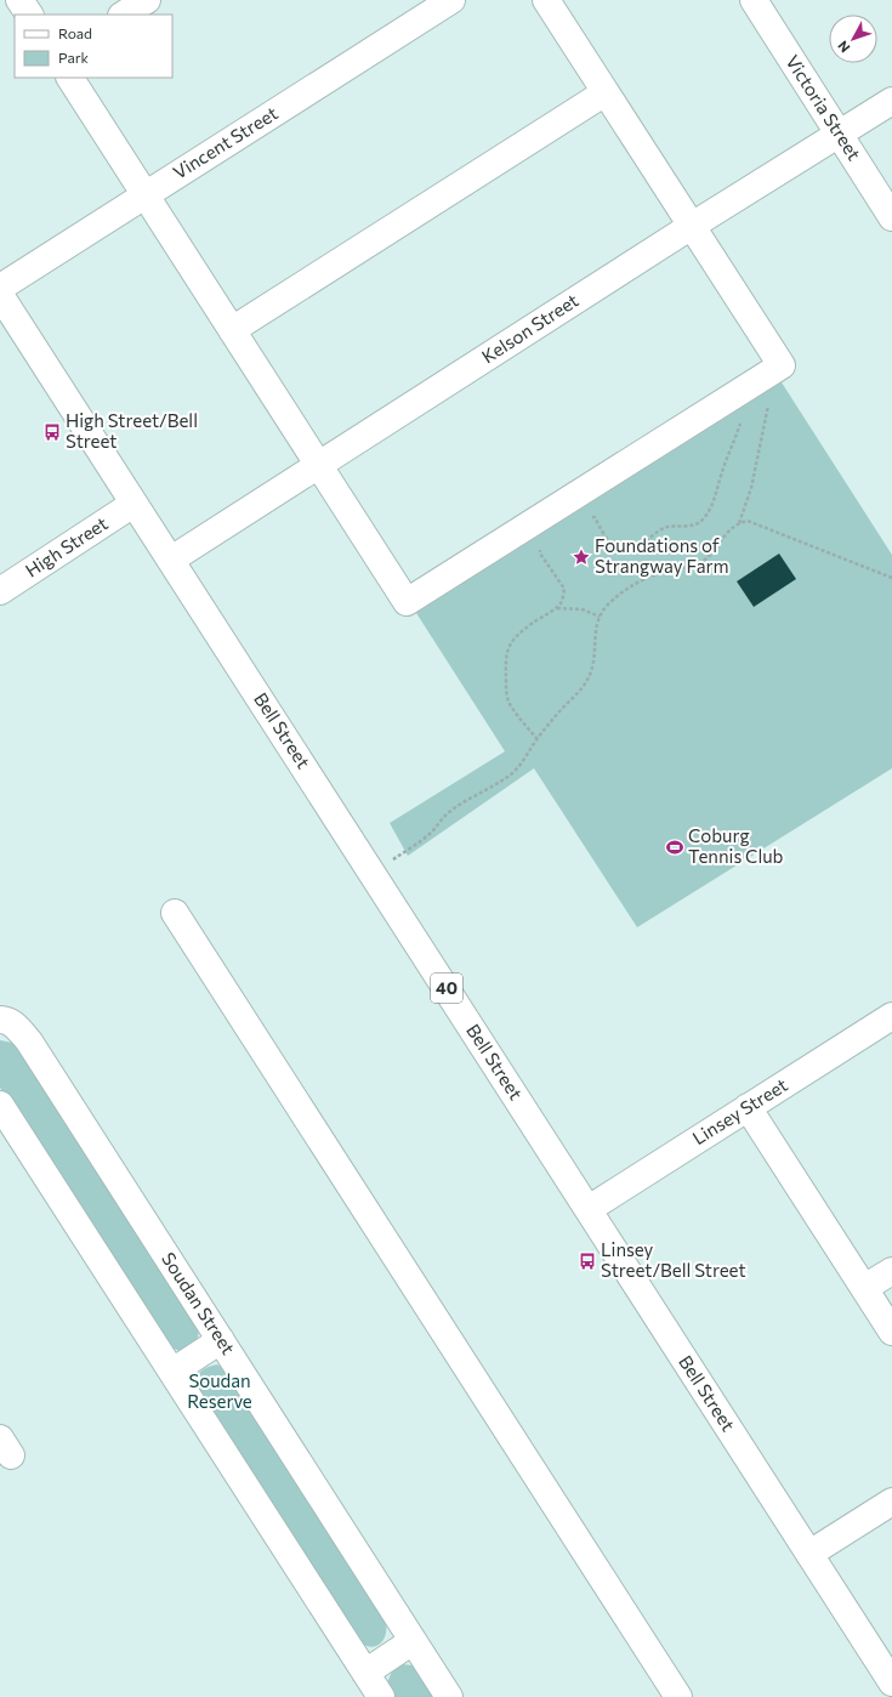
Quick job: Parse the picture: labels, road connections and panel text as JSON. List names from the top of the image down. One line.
{"streets":{"main road":["Victoria Street","Vincent Street","Kelson Street","High Street","Bell Street","40","Linsey Street","Soudan Street"]},"crossings":[["Victoria Street","Kelson Street"],["Kelson Street","Bell Street"],["High Street","Bell Street"],["Bell Street","Linsey Street"]],"parks":["Soudan Reserve"],"places":{"bus stop":["High Street/Bell Street","Linsey Street/Bell Street"],"place":["Foundations of Strangway Farm"],"sports":["Coburg Tennis Club"]},"legend":["Road","Park"],"north":"bottom left"}
